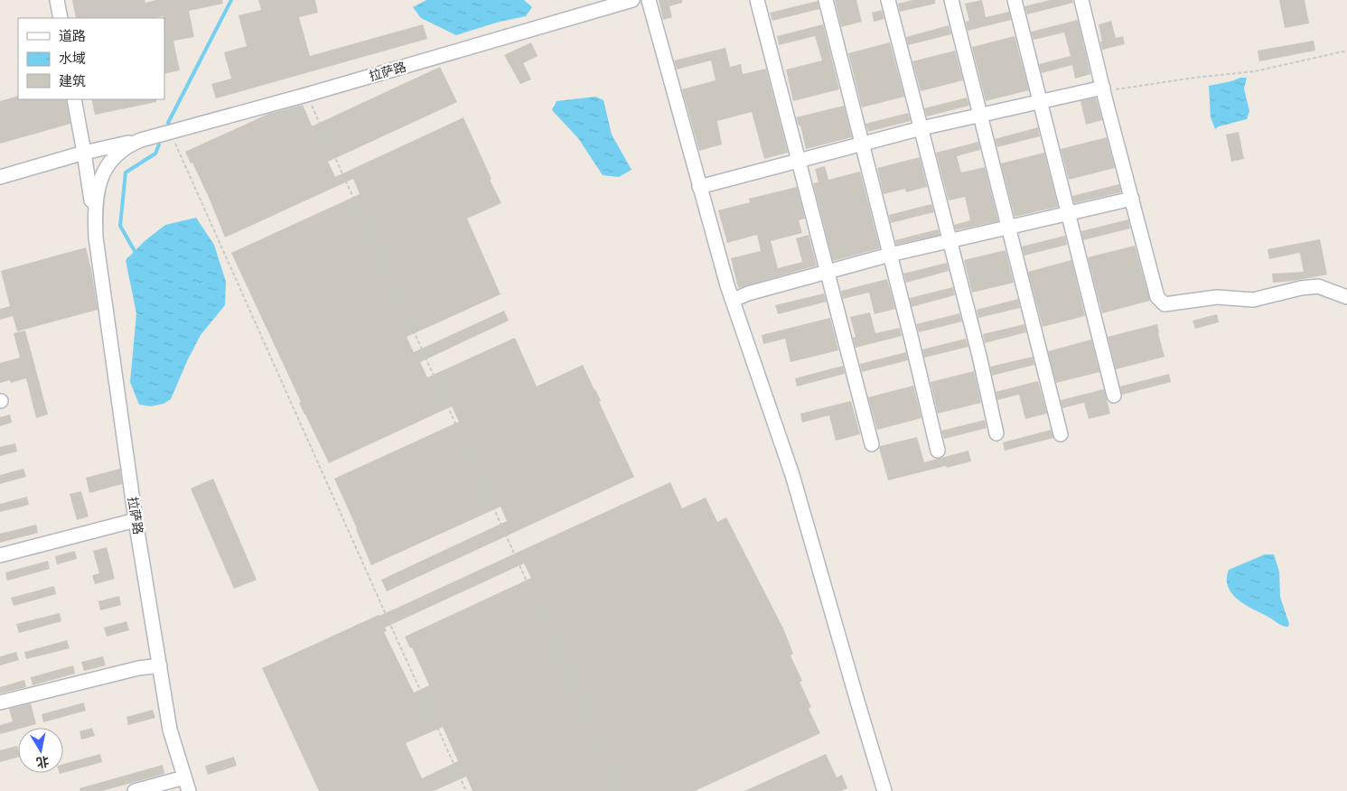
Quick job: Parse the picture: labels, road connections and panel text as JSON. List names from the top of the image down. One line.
{"streets":{"street":["拉萨路"]},"legend":["道路","水域","建筑"],"north":"bottom"}
